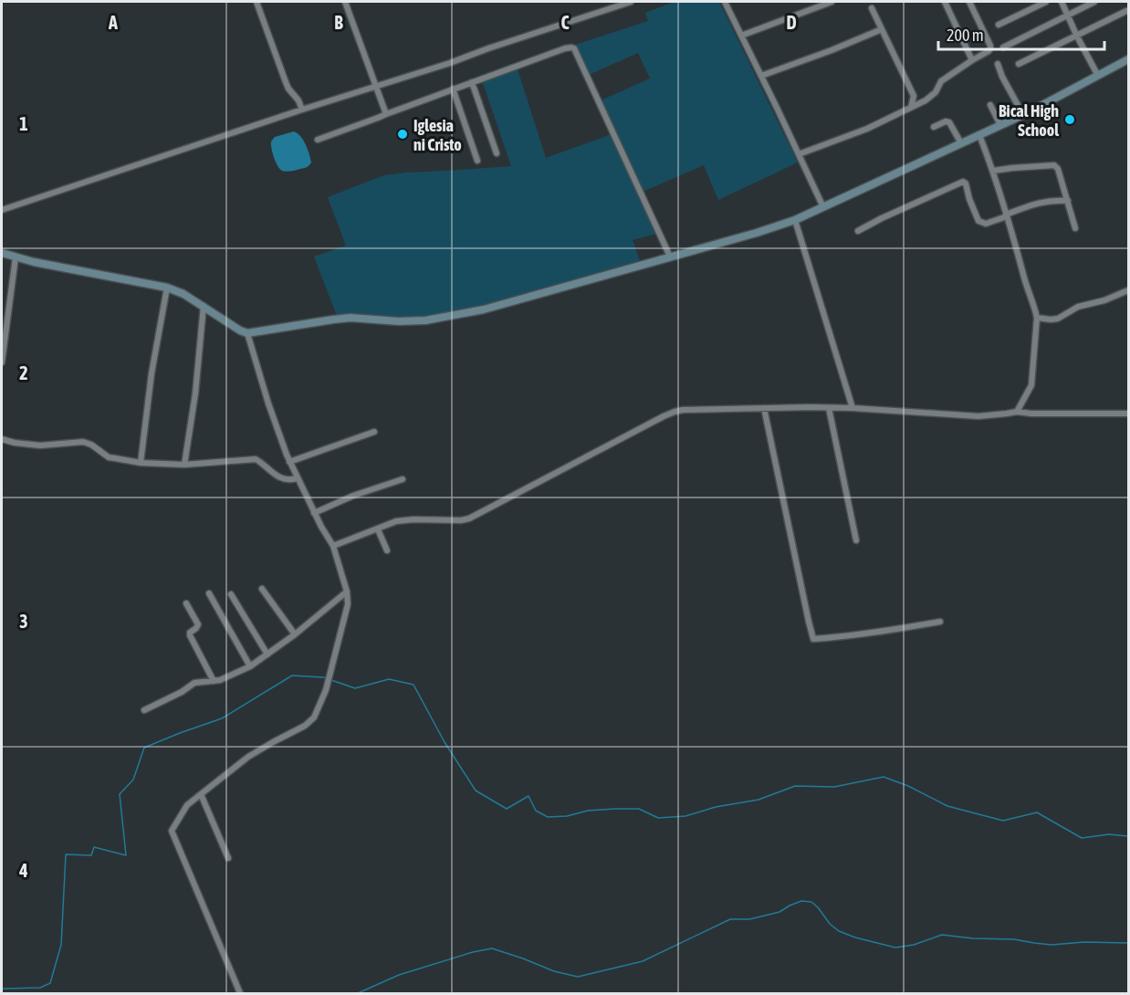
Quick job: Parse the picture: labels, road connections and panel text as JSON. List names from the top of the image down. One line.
{"places":["Bical High School","Iglesia ni Cristo"],"scale_bar":"200 m","grid":{"columns":["A","B","C","D"],"rows":["1","2","3","4"]}}
